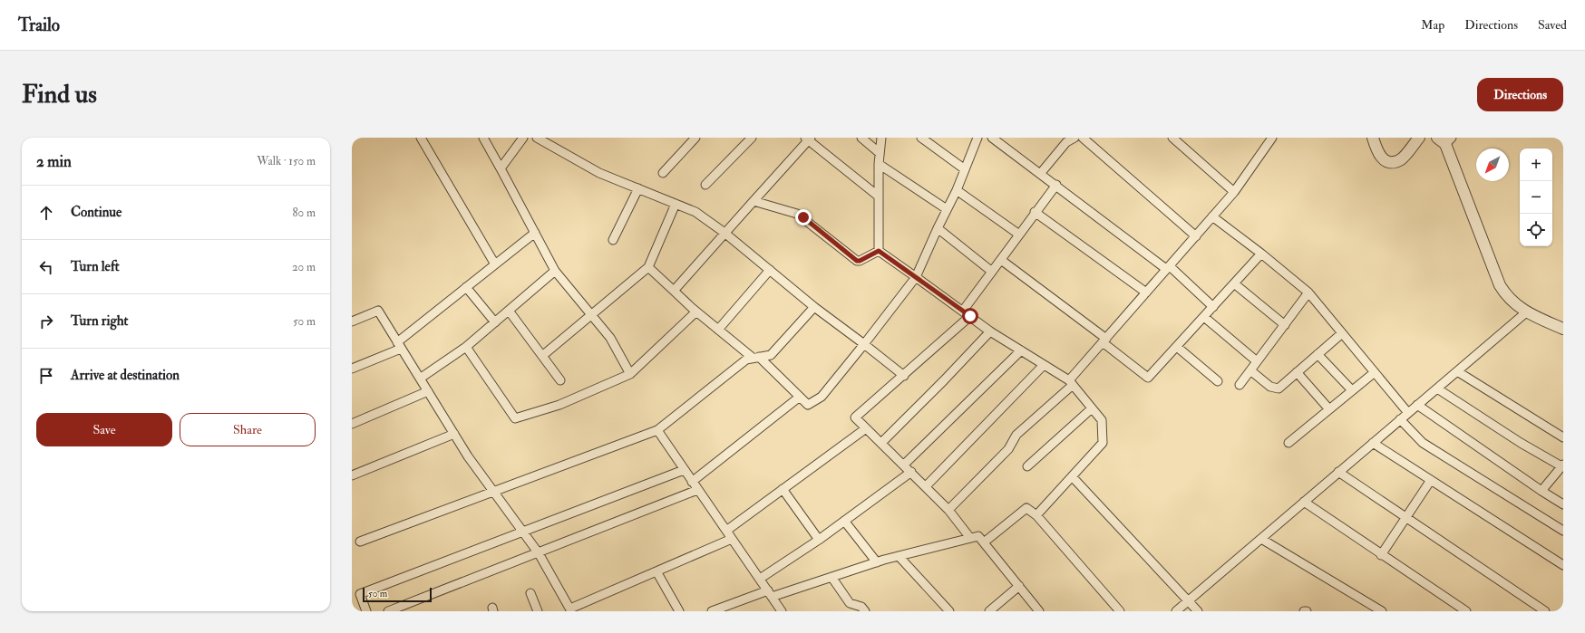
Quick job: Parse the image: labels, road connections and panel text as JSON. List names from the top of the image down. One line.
{"scale_bar":"50 m","north":"bottom left","page":{"header":"Trailo","nav":["Map","Directions","Saved"],"buttons":["Directions",["Save","Share"]],"title":"Find us","heading":["2 min","Walk · 150 m"],"map_buttons":["+","−"],"list":[["Continue","80 m"],["Turn left","20 m"],["Turn right","50 m"],"Arrive at destination"],"scale":"50 m"}}
